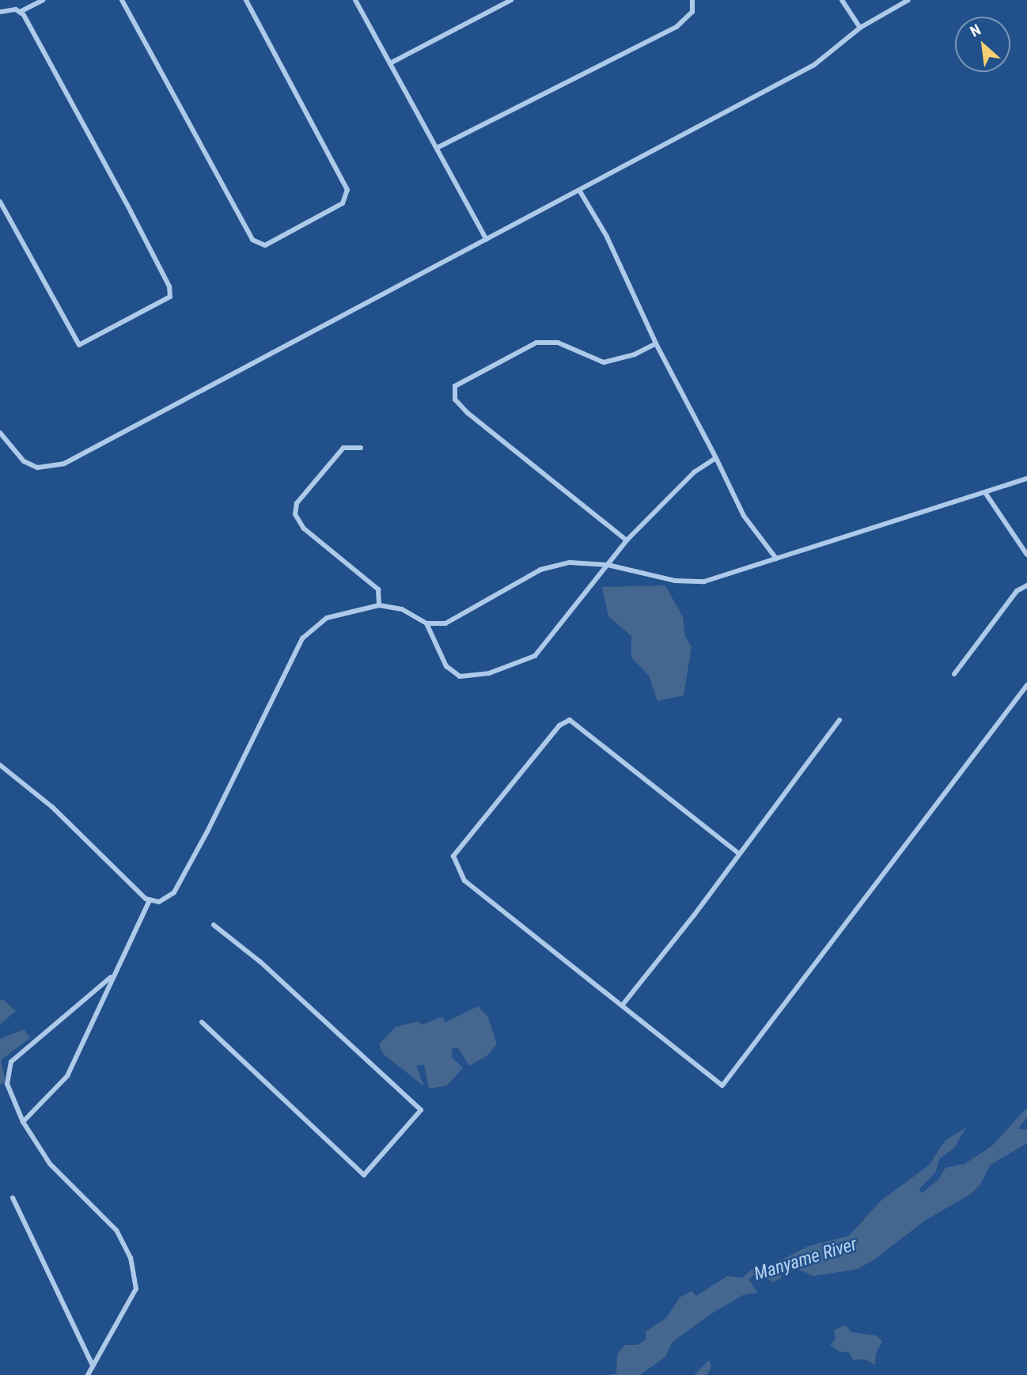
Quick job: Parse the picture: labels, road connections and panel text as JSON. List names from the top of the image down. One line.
{"water":["Manyame River"],"north":"top left"}
